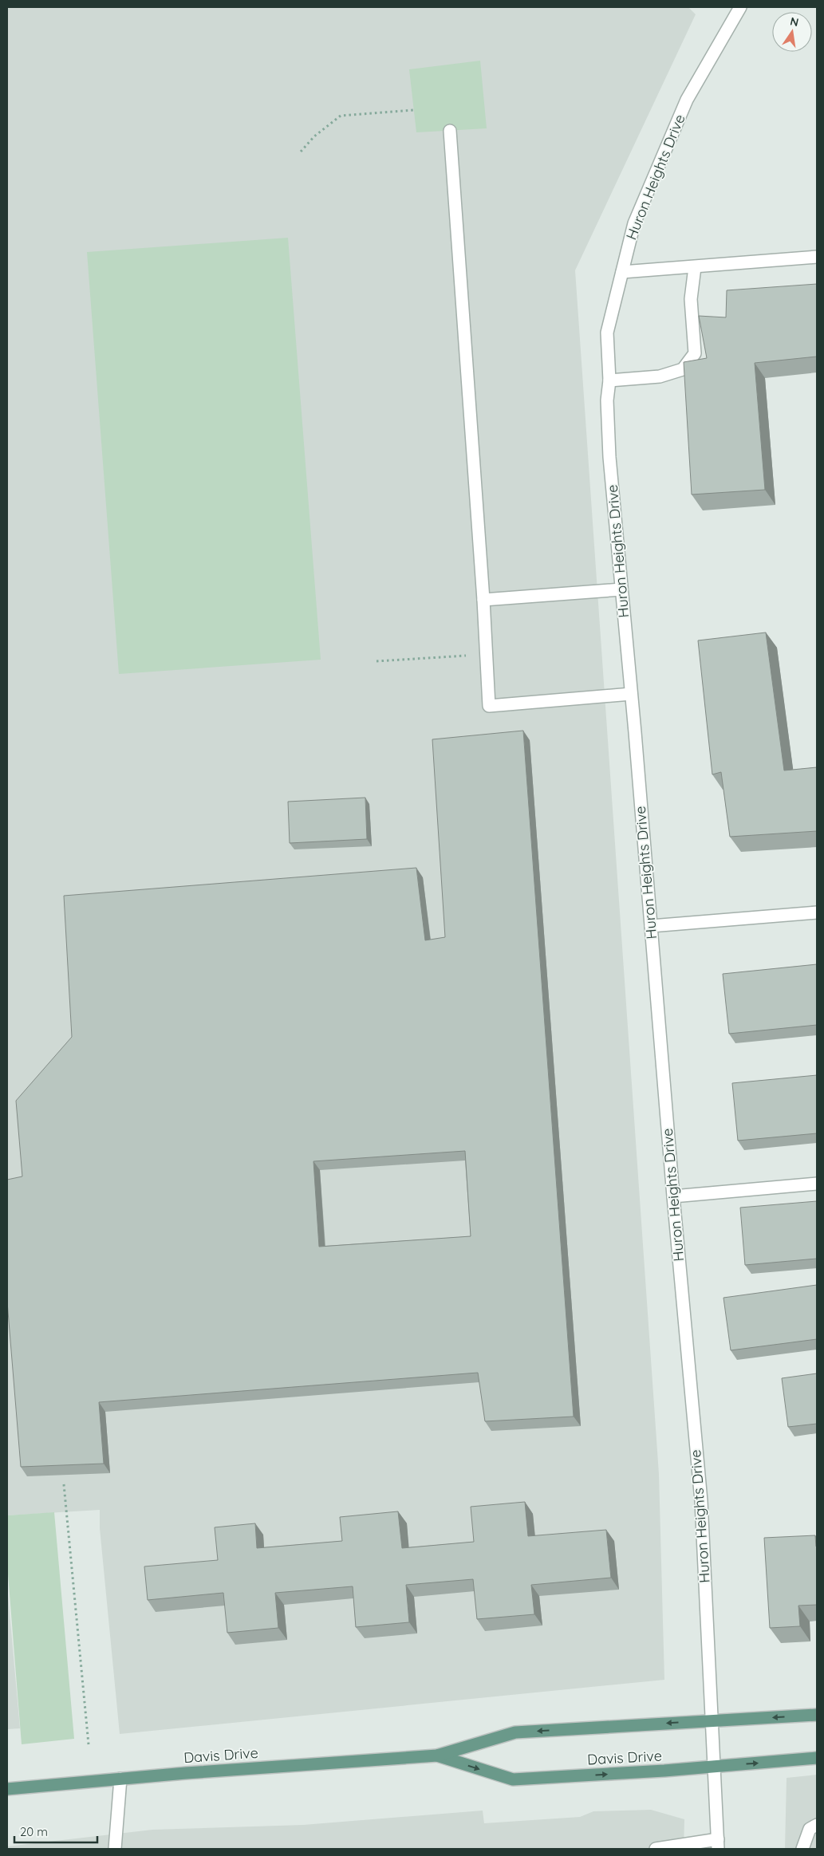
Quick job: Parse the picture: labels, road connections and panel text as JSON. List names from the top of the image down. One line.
{"streets":{"main road":["Davis Drive"],"street":["Huron Heights Drive"]},"crossings":[["Huron Heights Drive","Davis Drive"]],"scale_bar":"20 m","north":"top"}
